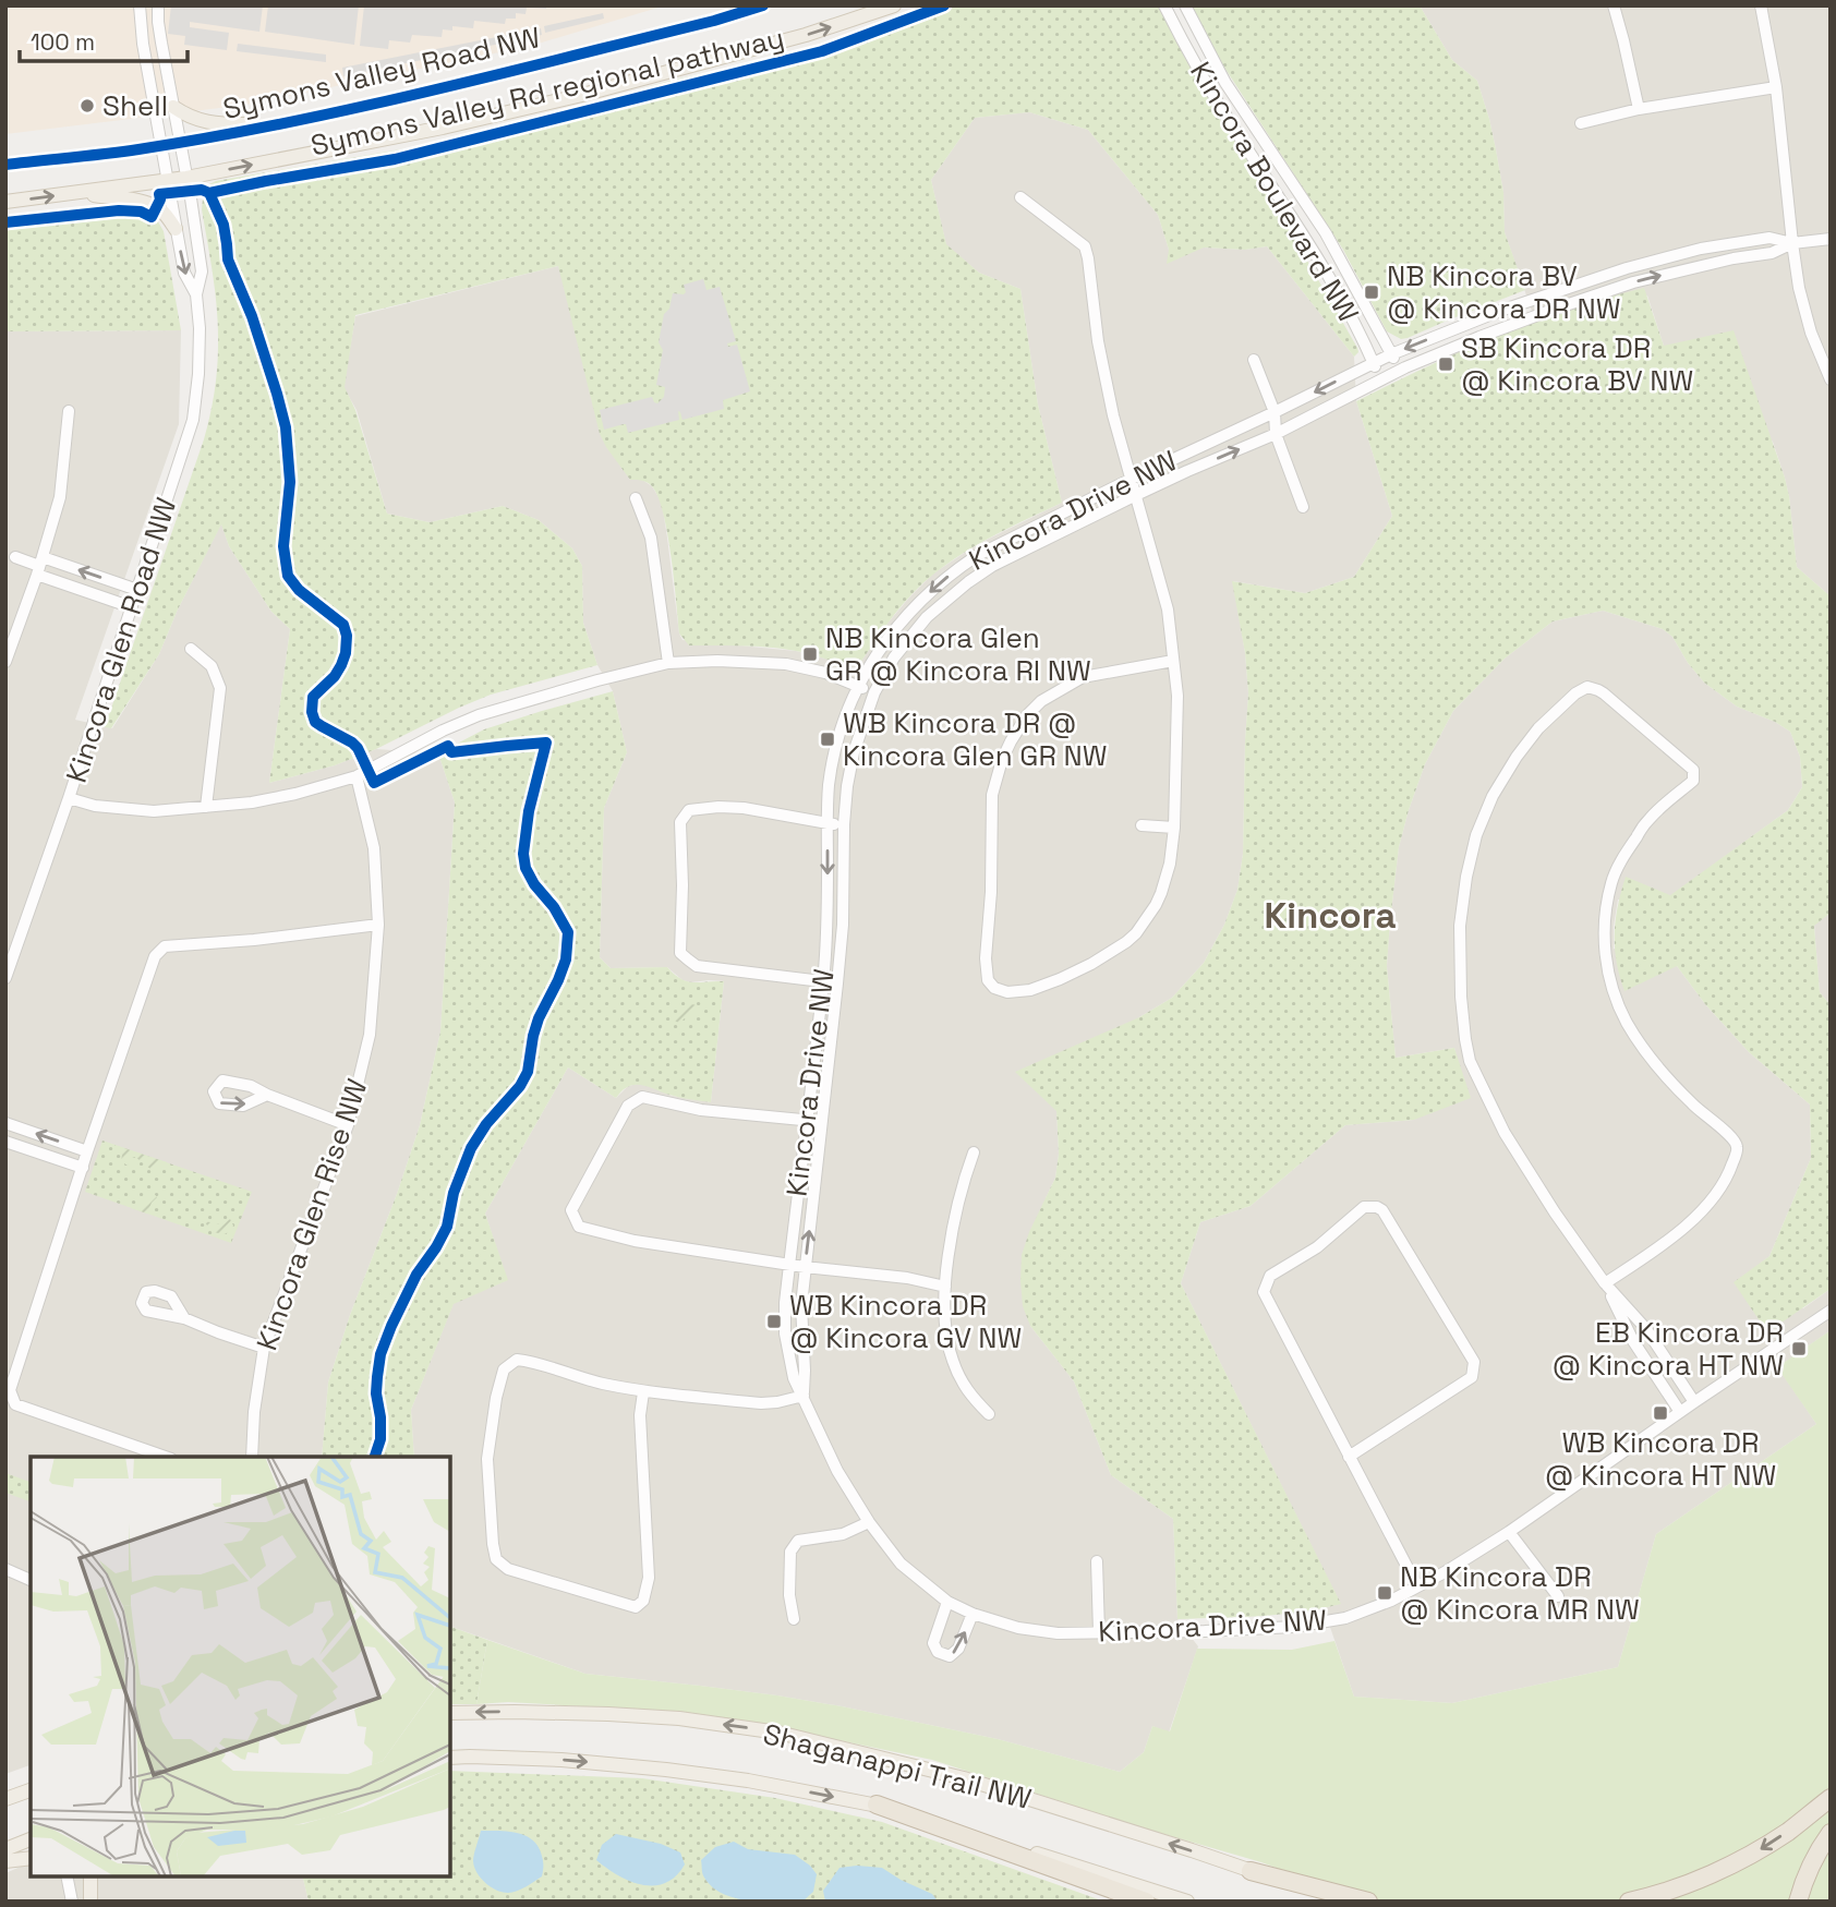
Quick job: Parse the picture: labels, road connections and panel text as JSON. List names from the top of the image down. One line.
{"streets":{"main road":["Symons Valley Road NW","Shaganappi Trail NW"],"street":["Kincora Boulevard NW","Kincora Drive NW","Kincora Glen Road NW","Kincora Glen Rise NW"],"cycle path":["Symons Valley Rd regional pathway"]},"crossings":[["Symons Valley Road NW","Kincora Glen Road NW"],["Kincora Boulevard NW","Kincora Drive NW"]],"districts":["Kincora"],"places":{"other":["Shell"],"transit":["NB Kincora BV @ Kincora DR NW","SB Kincora DR @ Kincora BV NW","NB Kincora Glen GR @ Kincora RI NW","WB Kincora DR @ Kincora Glen GR NW","WB Kincora DR @ Kincora GV NW","EB Kincora DR @ Kincora HT NW","WB Kincora DR @ Kincora HT NW","NB Kincora DR @ Kincora MR NW"]},"scale_bar":"100 m"}
